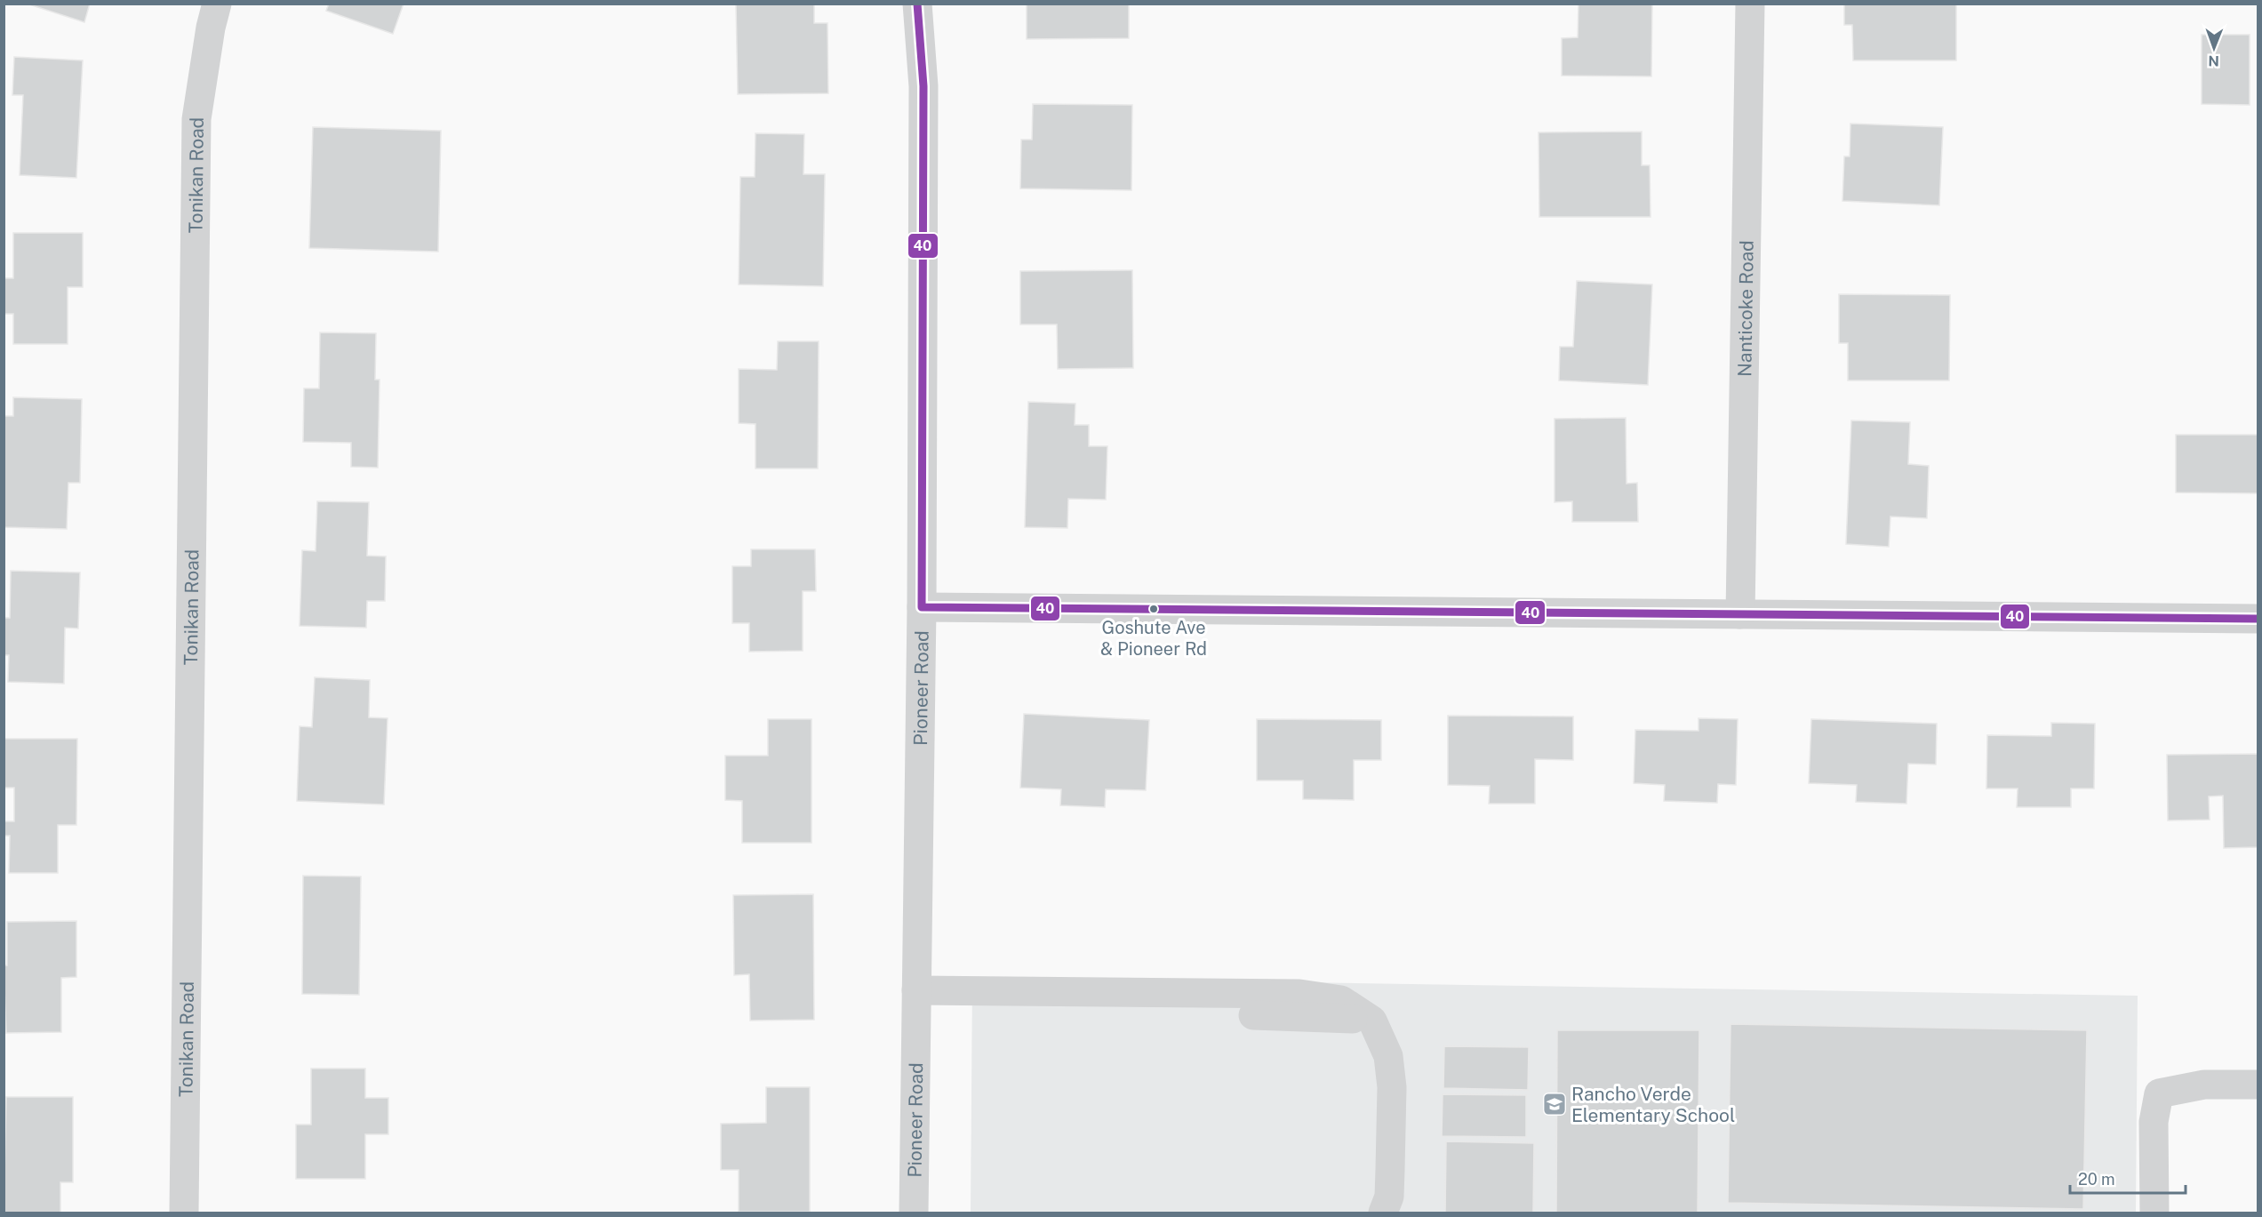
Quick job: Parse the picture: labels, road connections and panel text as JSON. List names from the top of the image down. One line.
{"streets":{"street":["Tonikan Road","Nanticoke Road","Pioneer Road"]},"places":{"other":["Goshute Ave & Pioneer Rd"],"school or university":["Rancho Verde Elementary School"]},"lines":["transit line 40"],"scale_bar":"20 m","north":"bottom"}
